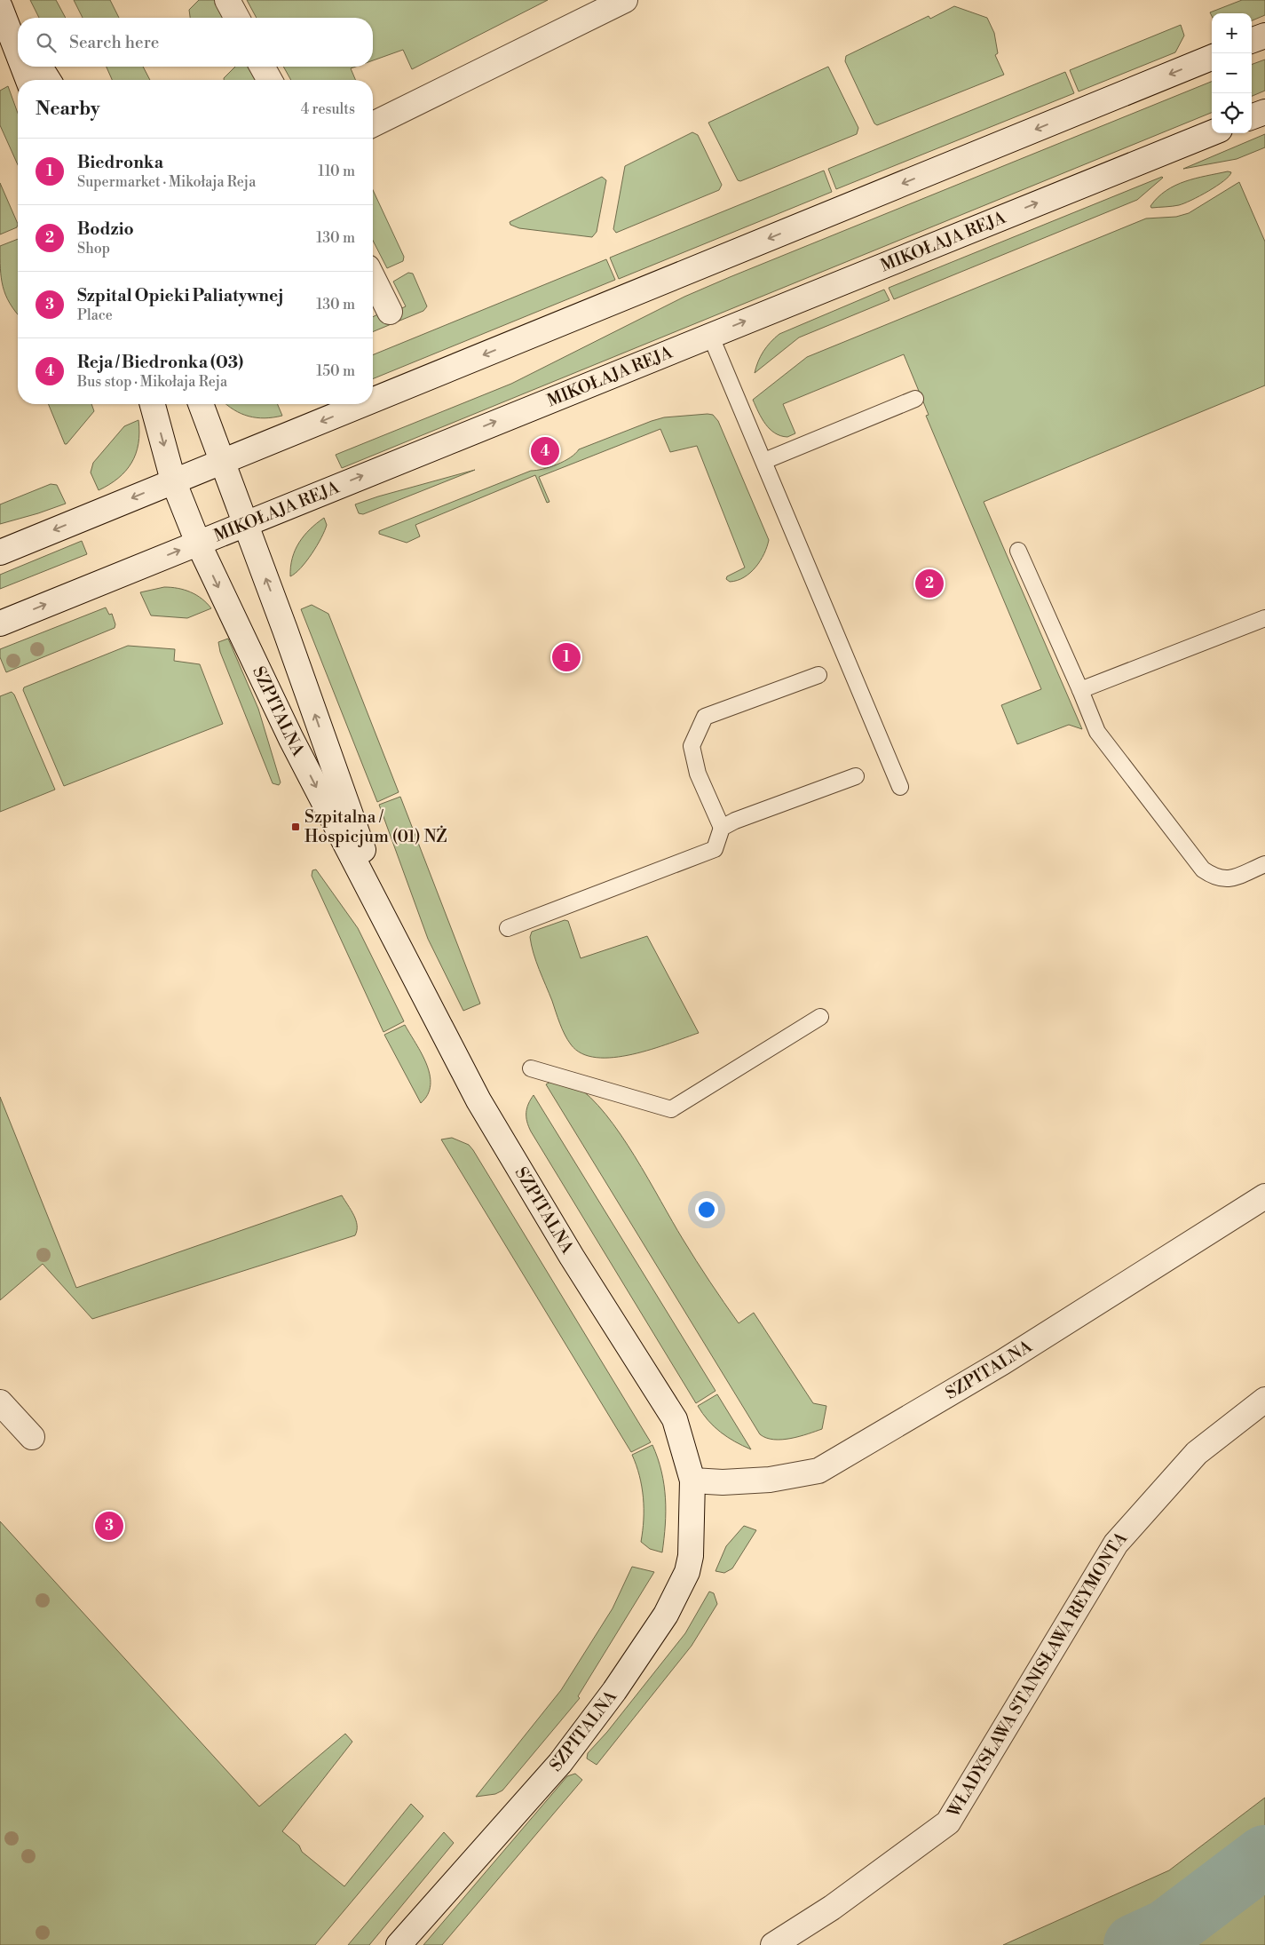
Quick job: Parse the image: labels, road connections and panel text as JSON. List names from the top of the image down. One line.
{"streets":{"street":["MIKOŁAJA REJA","SZPITALNA","WŁADYSŁAWA STANISŁAWA REYMONTA"]},"crossings":[["MIKOŁAJA REJA","SZPITALNA"]],"places":{"transit":["Szpitalna / Hospicjum (01) NŻ"]},"page":{"map_buttons":["+","−"],"search":"Search here","heading":["Nearby","4 results"],"list":[{"mark":"1","name":"Biedronka","note":"Supermarket · Mikołaja Reja","value":"110 m"},{"mark":"2","name":"Bodzio","note":"Shop","value":"130 m"},{"mark":"3","name":"Szpital Opieki Paliatywnej","note":"Place","value":"130 m"},{"mark":"4","name":"Reja / Biedronka (03)","note":"Bus stop · Mikołaja Reja","value":"150 m"}],"pins":["4","2","1","3"]}}
